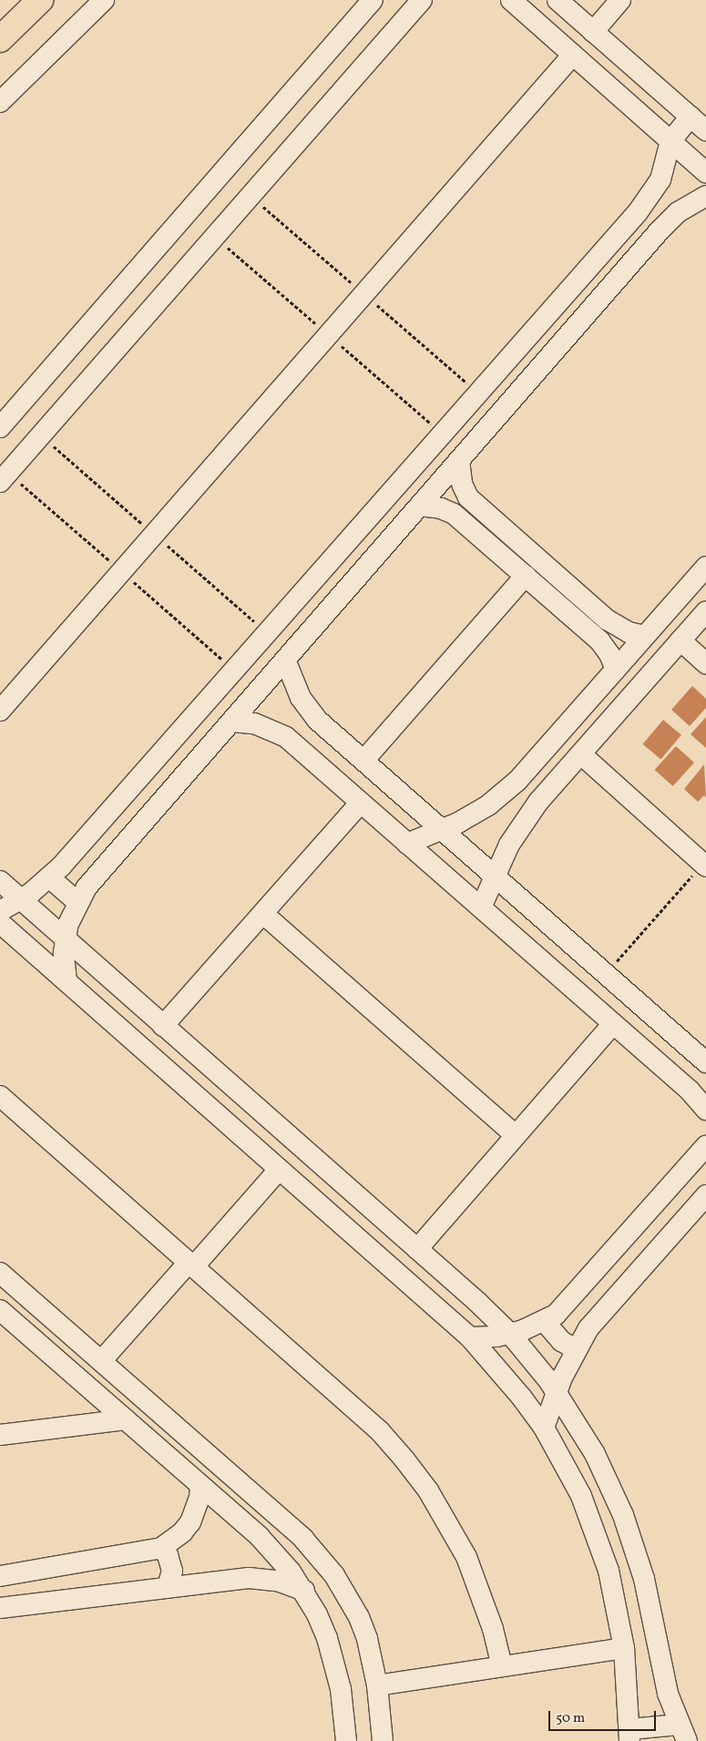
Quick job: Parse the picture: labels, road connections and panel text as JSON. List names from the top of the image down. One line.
{"scale_bar":"50 m"}
